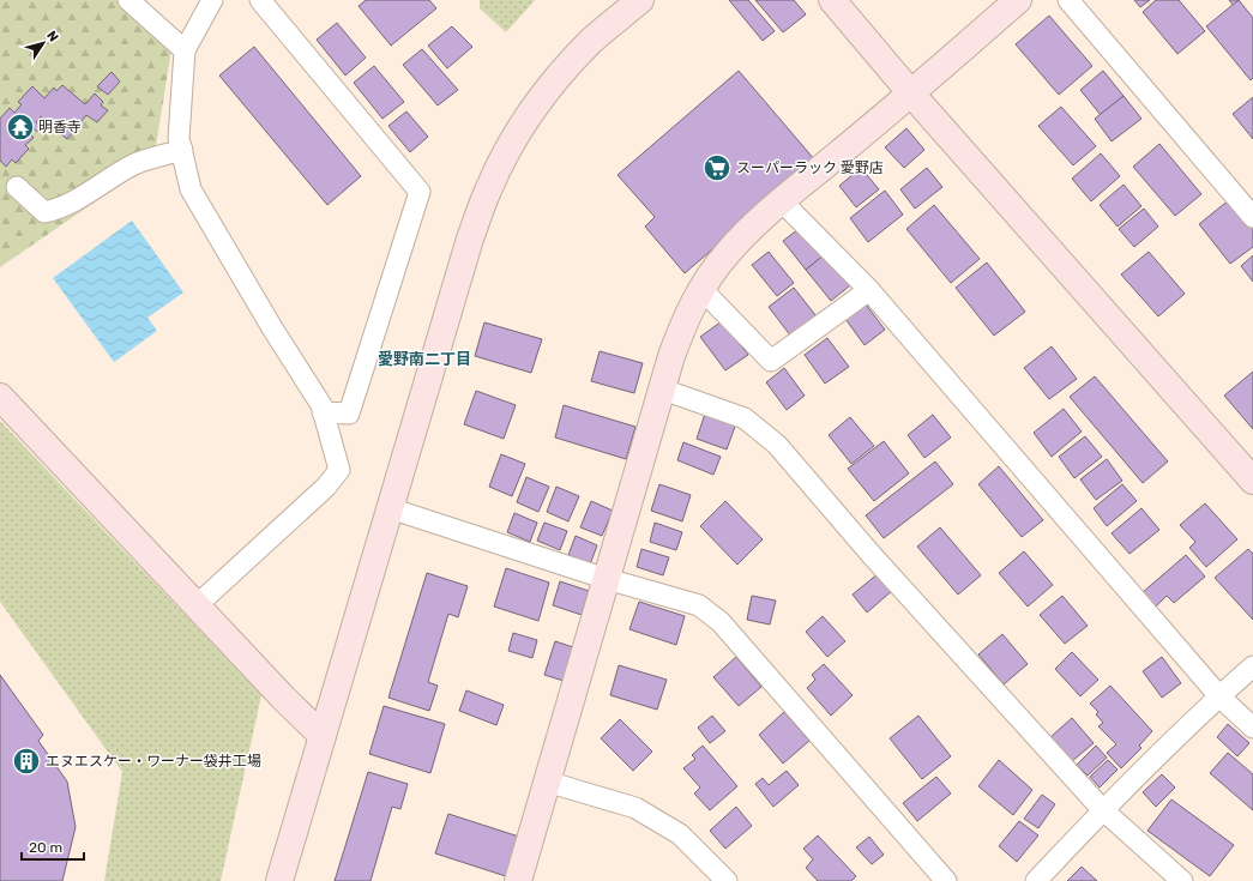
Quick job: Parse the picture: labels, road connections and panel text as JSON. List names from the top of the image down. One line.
{"districts":["愛野南二丁目"],"places":{"temple":["明香寺"],"supermarket":["スーパーラック 愛野店"],"building":["エヌエスケー・ワーナー袋井工場"]},"scale_bar":"20 m","north":"top right"}
